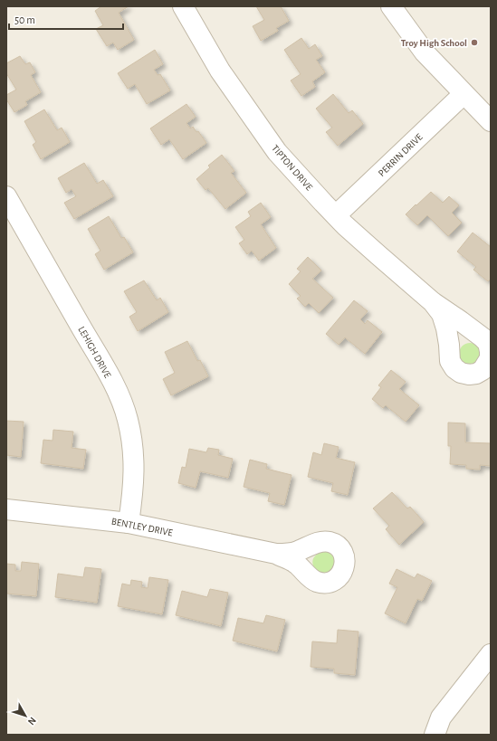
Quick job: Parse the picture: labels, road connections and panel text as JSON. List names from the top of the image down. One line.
{"streets":{"street":["PERRIN DRIVE","TIPTON DRIVE","LEHIGH DRIVE","BENTLEY DRIVE"]},"crossings":[["PERRIN DRIVE","TIPTON DRIVE"],["LEHIGH DRIVE","BENTLEY DRIVE"]],"places":["Troy High School"],"scale_bar":"50 m","north":"bottom right"}
